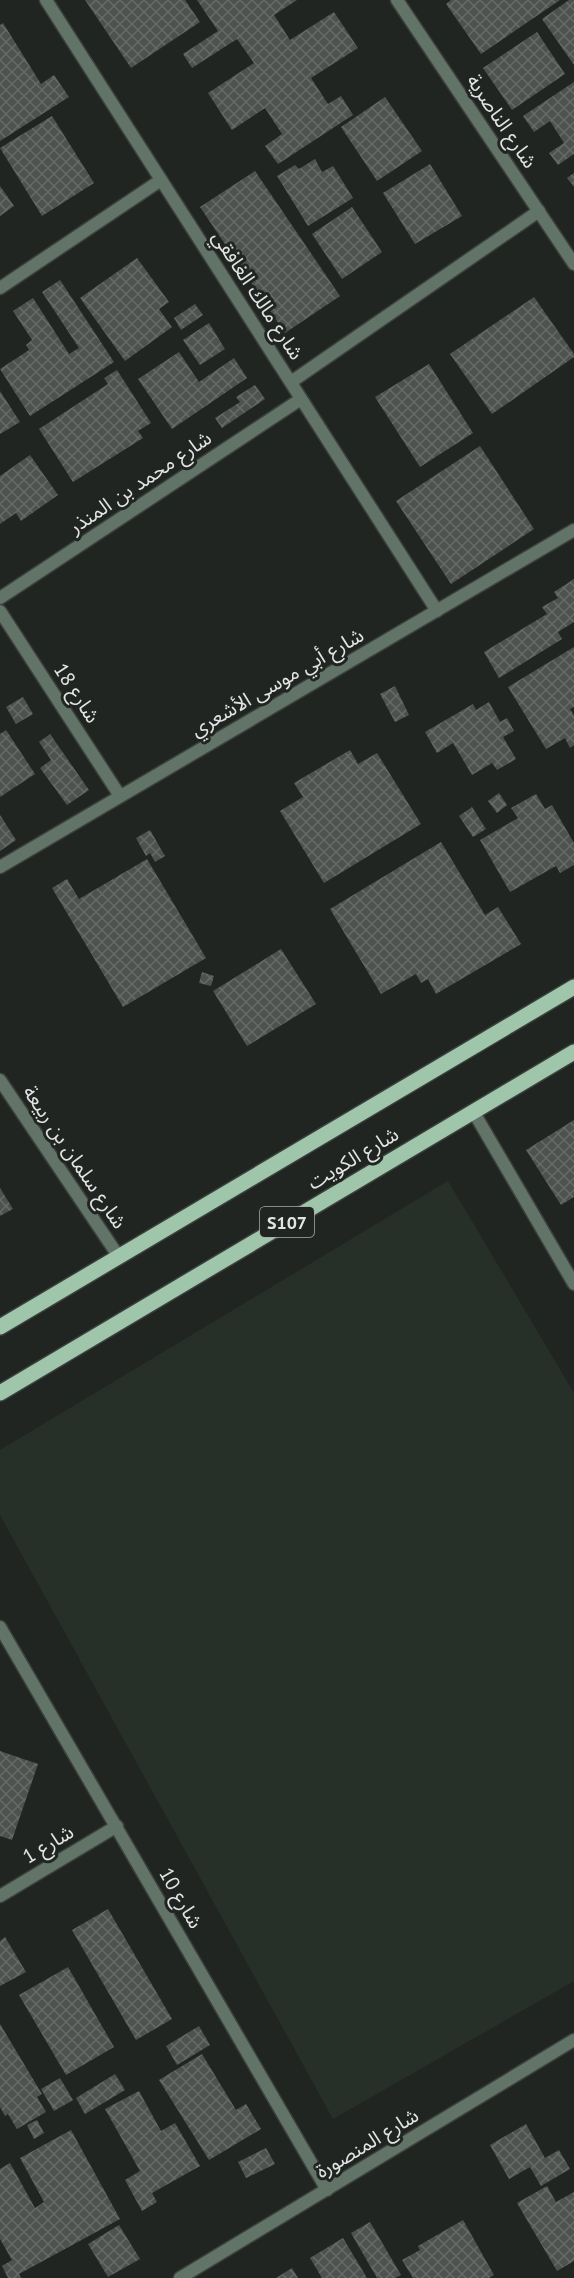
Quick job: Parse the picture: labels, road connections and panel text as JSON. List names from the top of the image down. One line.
{"streets":{"main road":["شارع الكويت","S107"],"street":["شارع الناصرية","شارع مالك الغافقي","شارع محمد بن المنذر","شارع أبي موسى الأشعري","شارع 18","شارع سلمان بن ربيعة","شارع 1","شارع 10","شارع المنصورة"]},"crossings":[["شارع مالك الغافقي","شارع محمد بن المنذر"],["شارع مالك الغافقي","شارع أبي موسى الأشعري"],["شارع أبي موسى الأشعري","شارع 18"],["شارع سلمان بن ربيعة","شارع الكويت"],["شارع 1","شارع 10"],["شارع 10","شارع المنصورة"]]}
